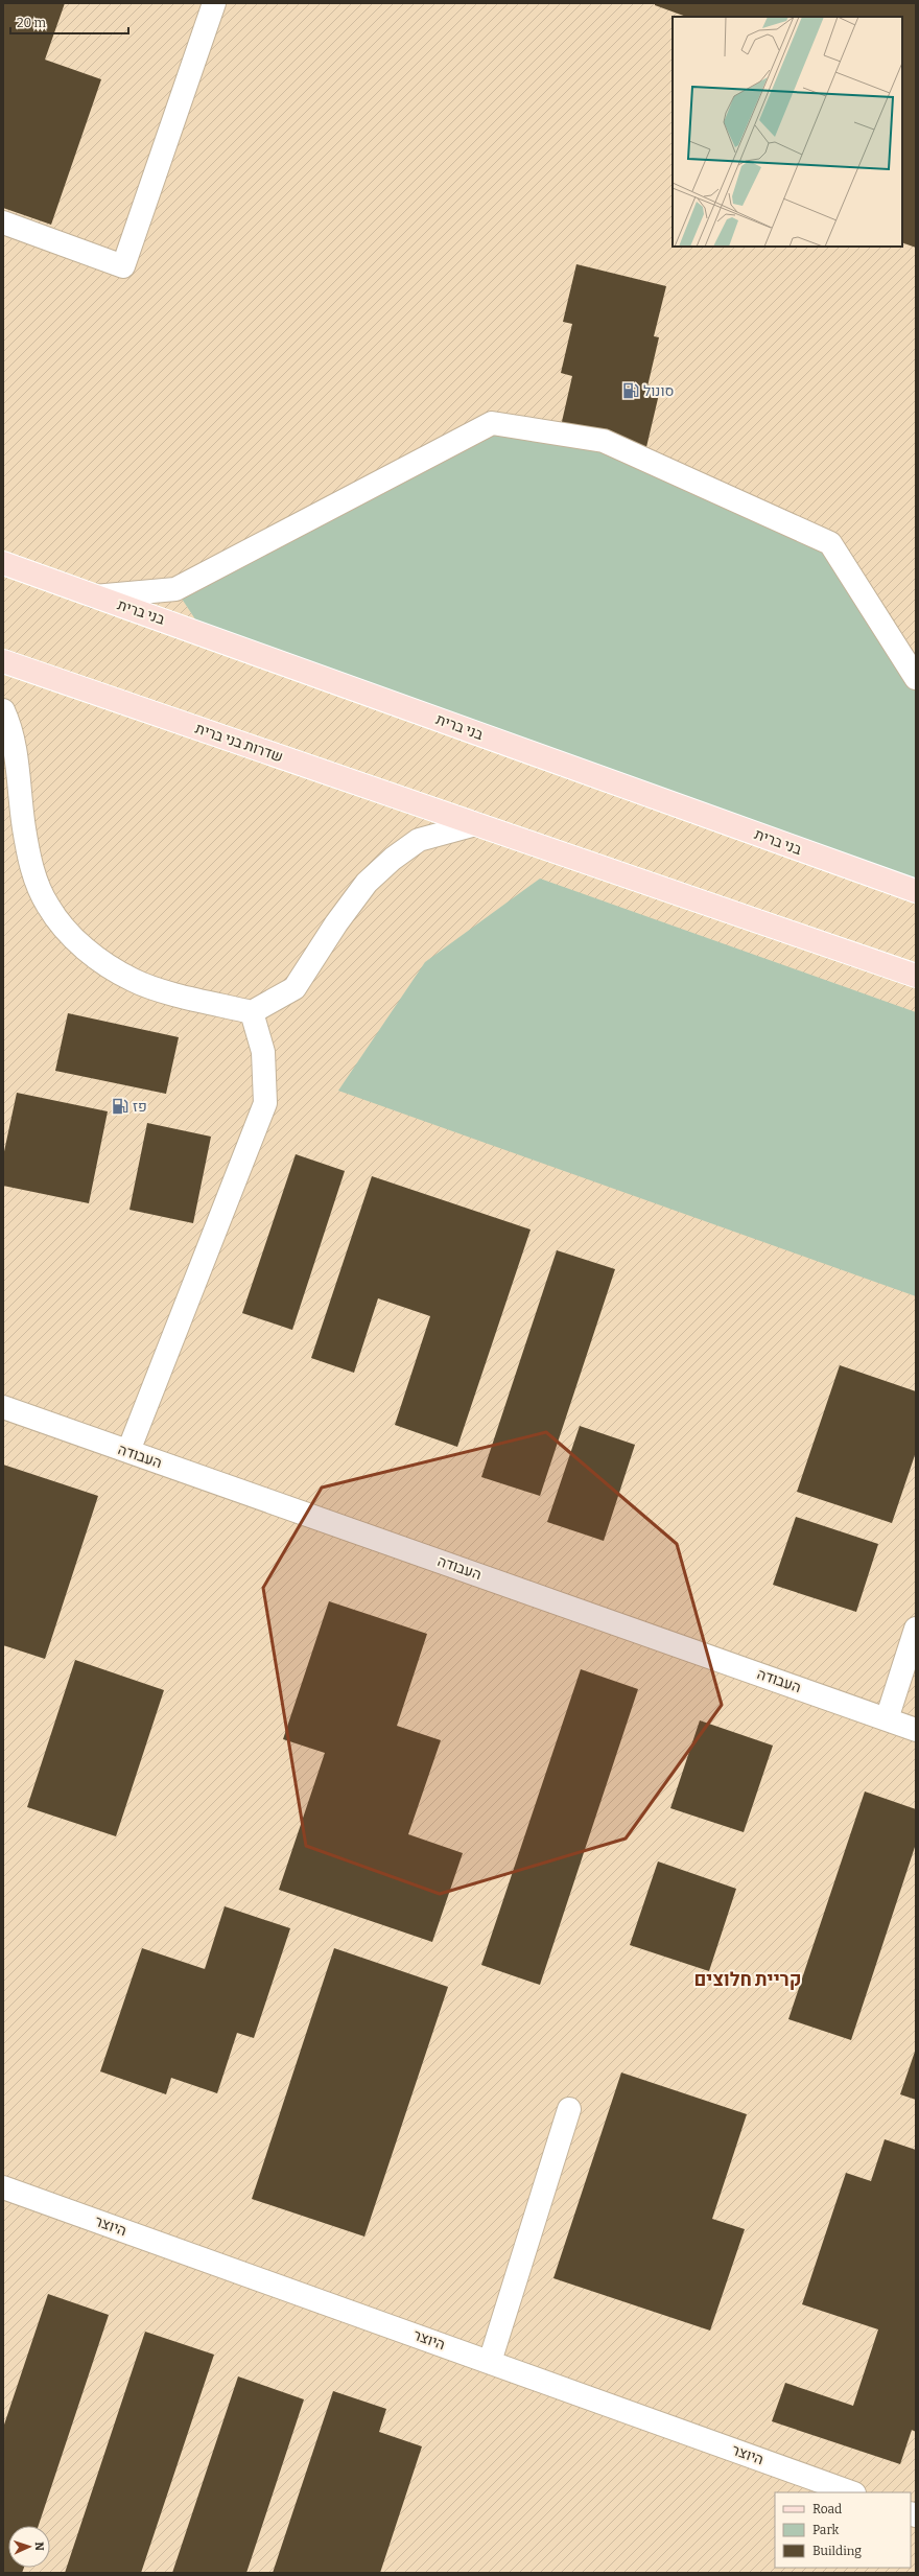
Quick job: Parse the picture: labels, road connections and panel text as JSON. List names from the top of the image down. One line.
{"streets":{"main road":["בני ברית","שדרות בני ברית"],"street":["העבודה","היוצר"]},"districts":["קריית חלוצים"],"places":{"fuel station":["סונול","פז"]},"legend":["Road","Park","Building"],"scale_bar":"20 m","north":"right"}
